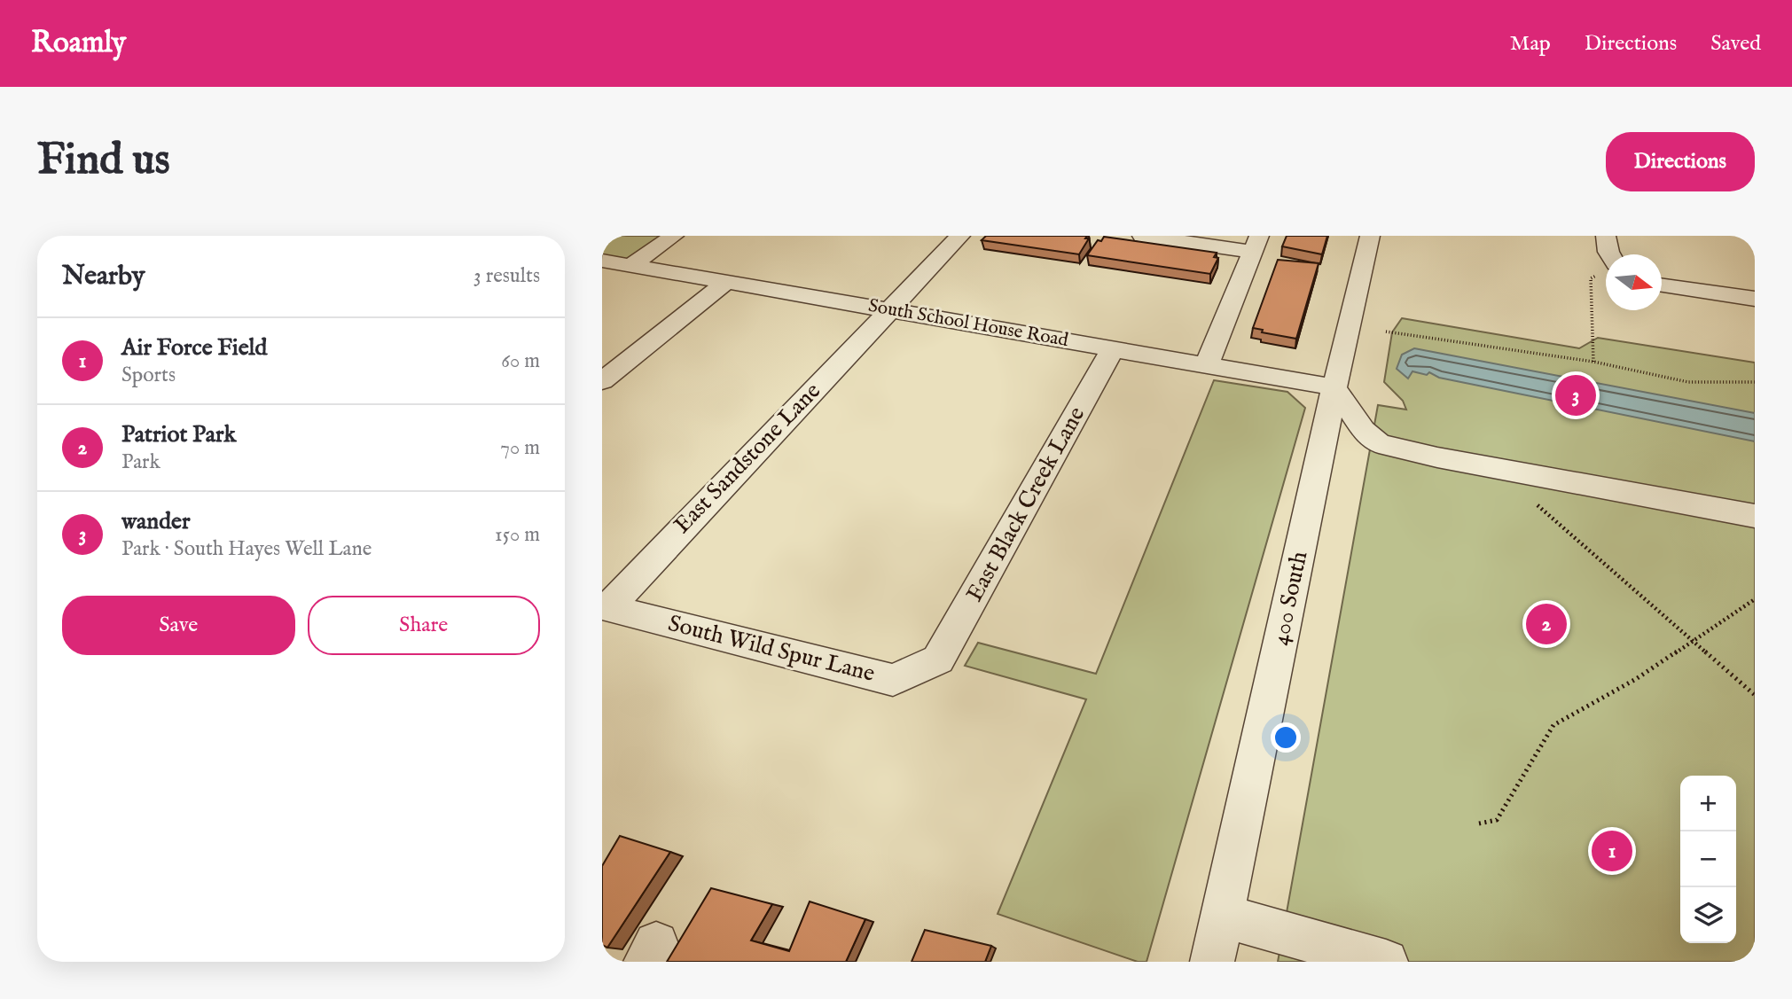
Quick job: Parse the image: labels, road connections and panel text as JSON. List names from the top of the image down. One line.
{"streets":{"street":["South School House Road","East Sandstone Lane","East Black Creek Lane","400 South","South Wild Spur Lane"]},"crossings":[["South School House Road","East Sandstone Lane"],["South School House Road","East Black Creek Lane"],["South School House Road","400 South"],["East Sandstone Lane","South Wild Spur Lane"],["East Black Creek Lane","South Wild Spur Lane"]],"north":"right","page":{"header":"Roamly","nav":["Map","Directions","Saved"],"buttons":["Directions",["Save","Share"]],"title":"Find us","heading":["Nearby","3 results"],"list":[{"mark":"1","name":"Air Force Field","note":"Sports","value":"60 m"},{"mark":"2","name":"Patriot Park","note":"Park","value":"70 m"},{"mark":"3","name":"wander","note":"Park · South Hayes Well Lane","value":"150 m"}],"pins":["3","2","1"],"map_buttons":["+","−"]}}
